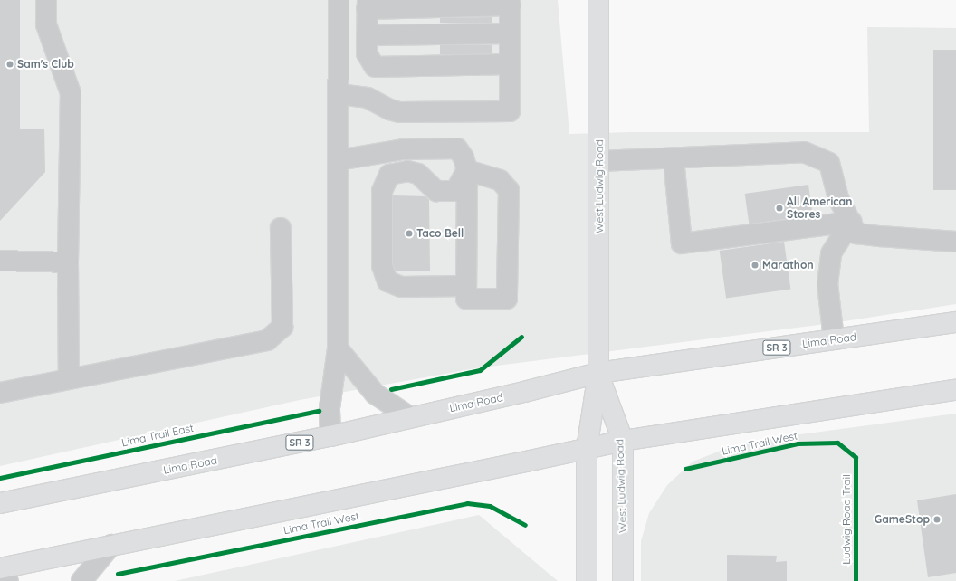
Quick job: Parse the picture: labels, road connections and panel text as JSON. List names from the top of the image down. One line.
{"streets":{"main road":["West Ludwig Road","Lima Road","SR 3"],"cycle path":["Lima Trail East","Lima Trail West"]},"crossings":[["West Ludwig Road","Lima Road"]],"places":["Sam's Club","All American Stores","Taco Bell","Marathon","GameStop"]}
